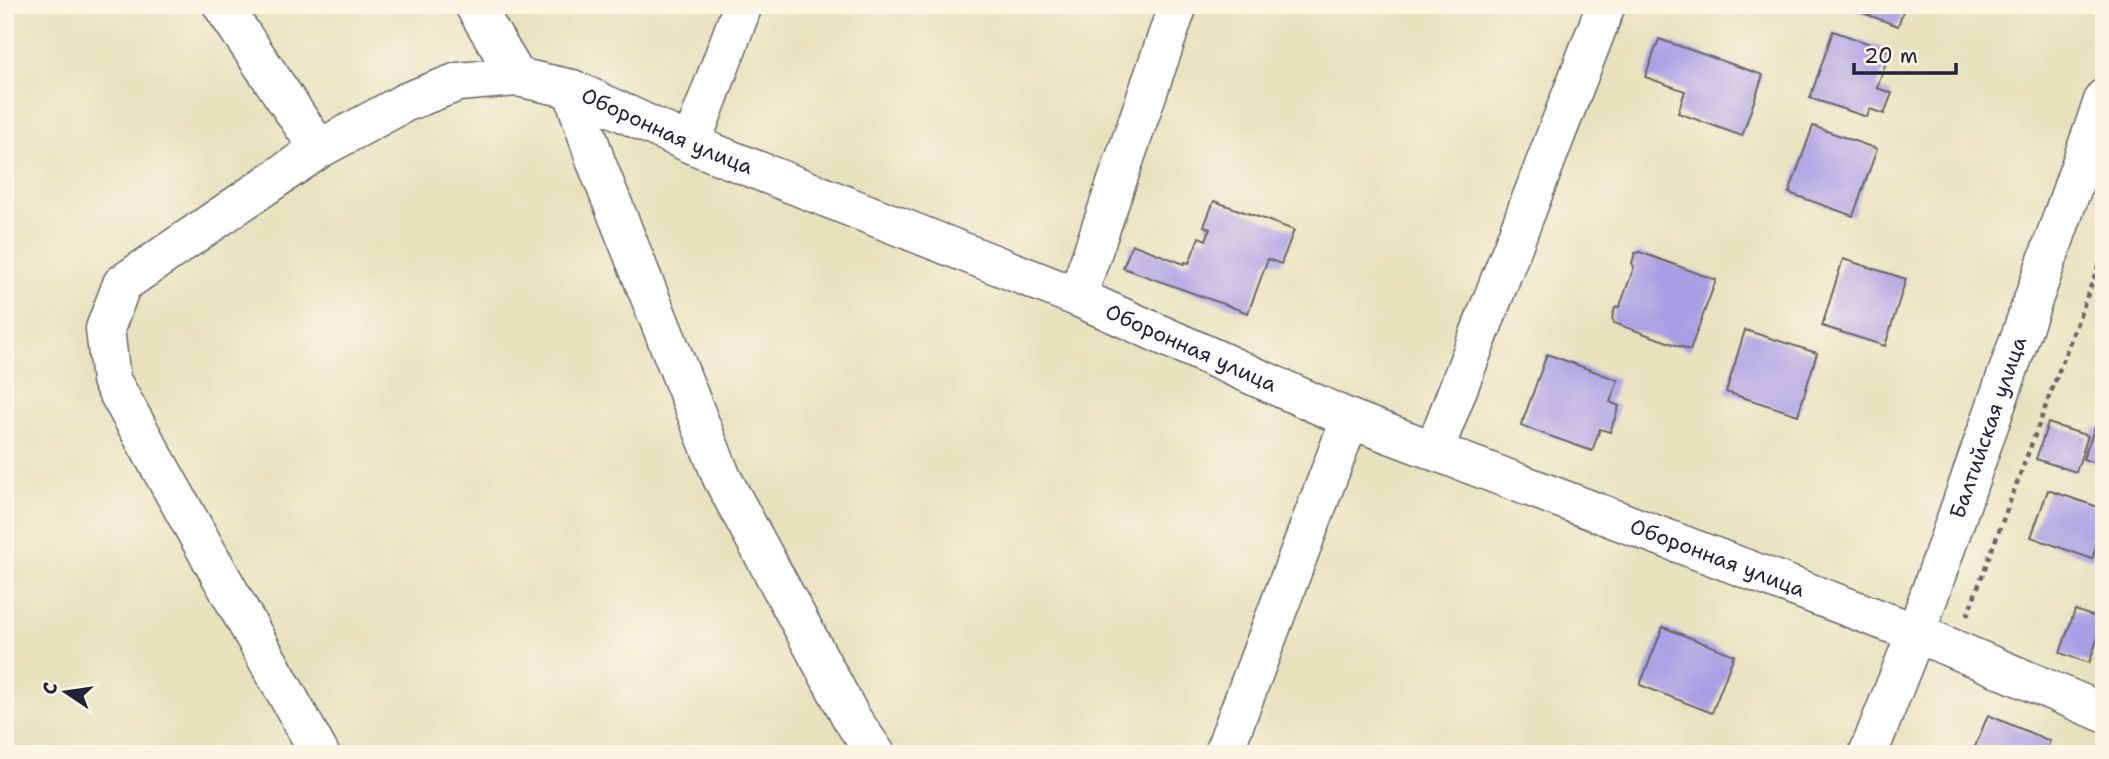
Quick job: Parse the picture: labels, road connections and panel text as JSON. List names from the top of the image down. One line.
{"streets":{"street":["Оборонная улица","Балтийская улица"]},"crossings":[["Оборонная улица","Балтийская улица"]],"scale_bar":"20 m","north":"left"}
